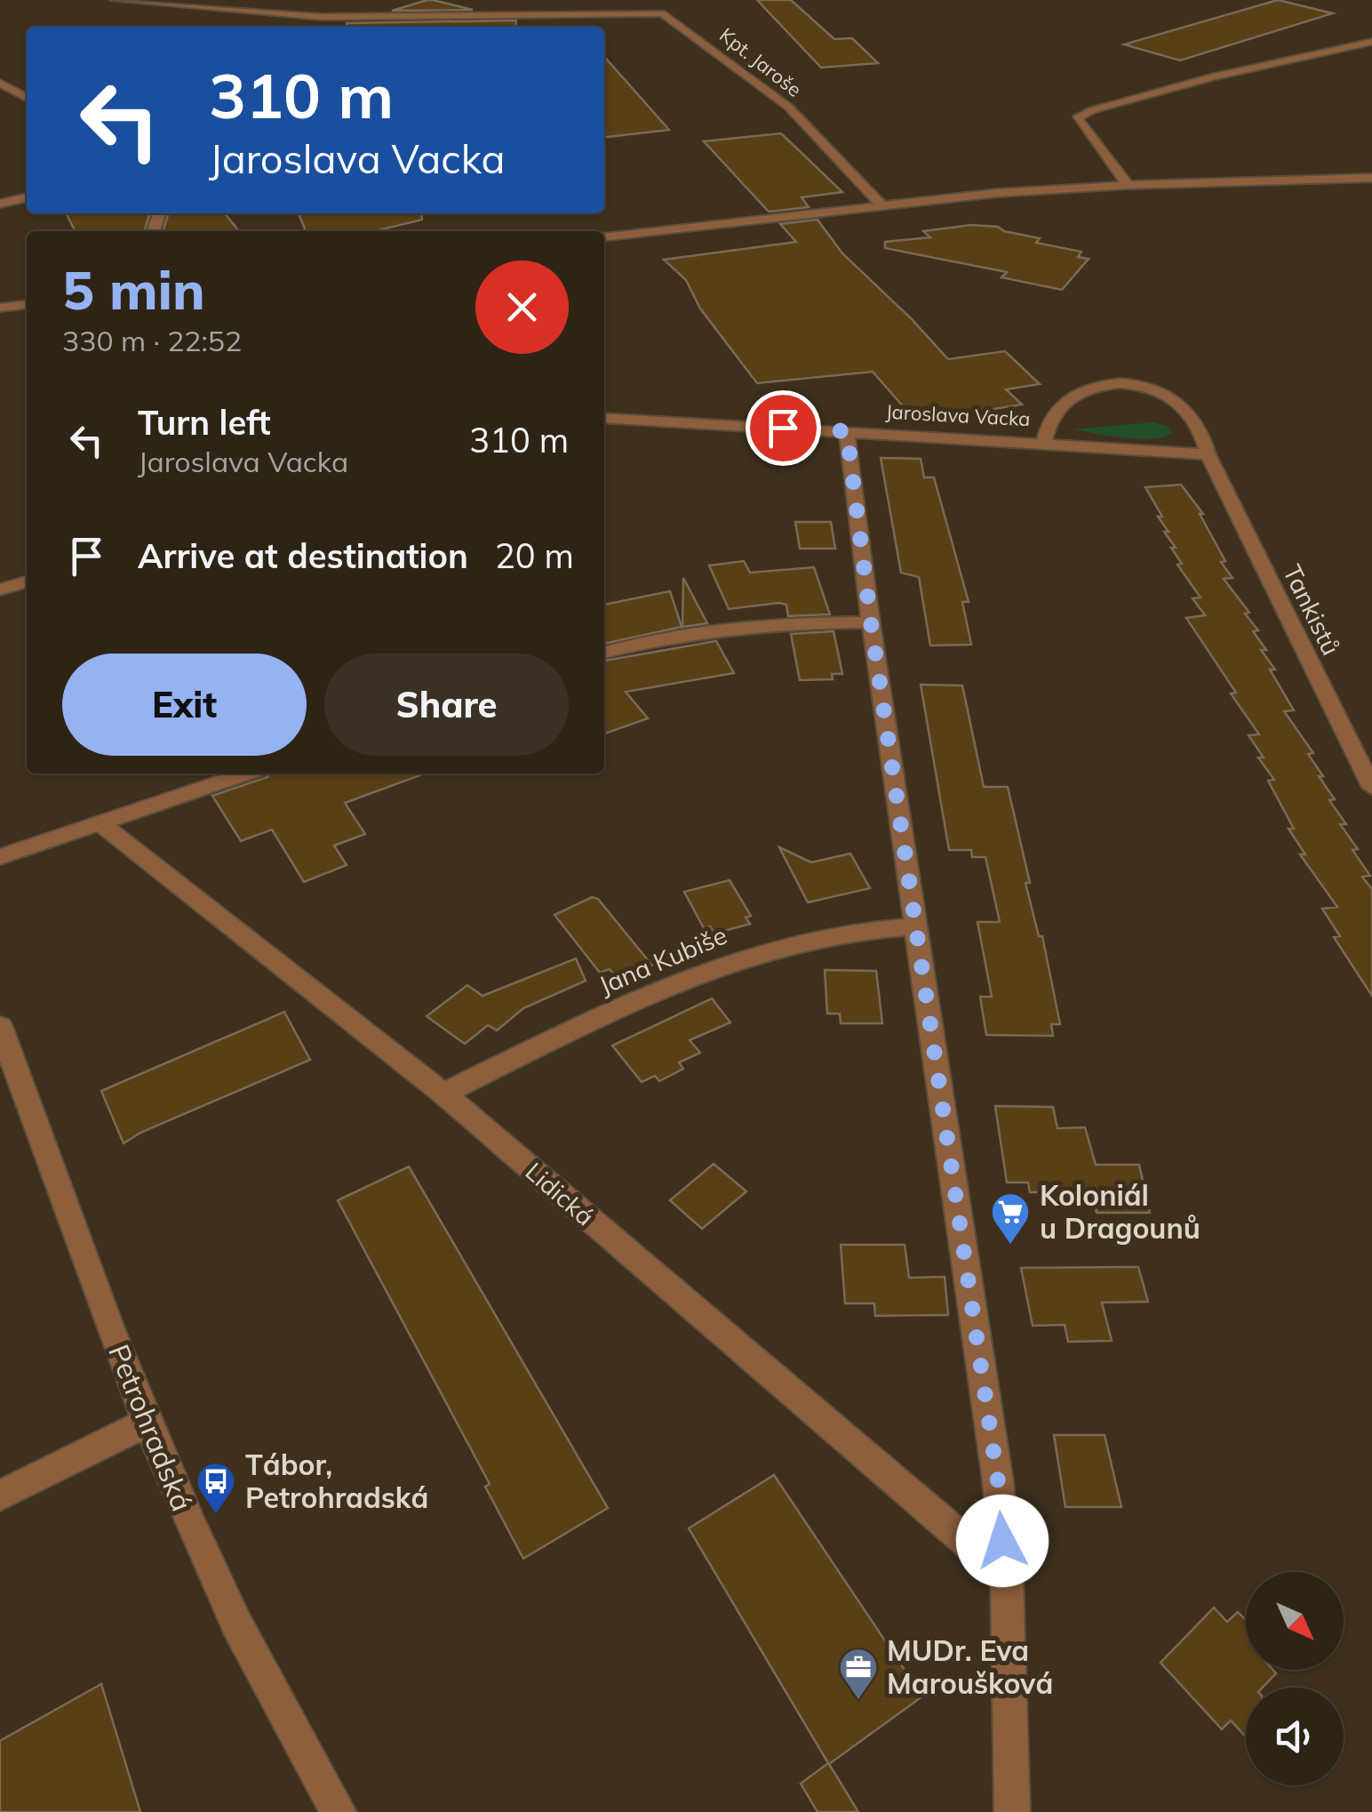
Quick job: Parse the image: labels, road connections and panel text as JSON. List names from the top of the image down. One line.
{"streets":{"street":["Kpt. Jaroše","Jaroslava Vacka","Tankistů","Jana Kubiše","Lidická","Petrohradská"]},"crossings":[["Jaroslava Vacka","Tankistů"],["Jana Kubiše","Lidická"]],"places":{"supermarket":["Koloniál u Dragounů"],"bus stop":["Tábor, Petrohradská"],"office":["MUDr. Eva Maroušková"]},"north":"bottom right","page":{"turn":["310 m","Jaroslava Vacka"],"heading":["5 min","330 m · 22:52"],"list":[{"name":"Turn left","note":"Jaroslava Vacka","value":"310 m"},{"name":"Arrive at destination","value":"20 m"}],"buttons":["Exit","Share"]}}
